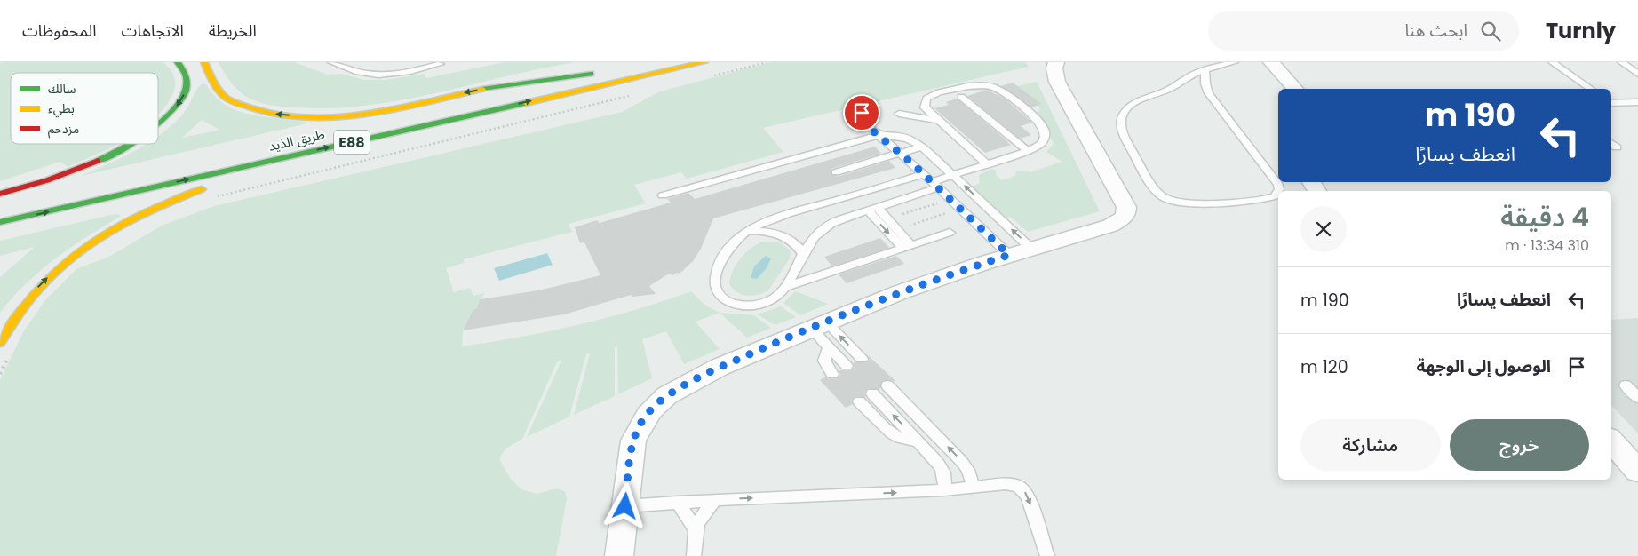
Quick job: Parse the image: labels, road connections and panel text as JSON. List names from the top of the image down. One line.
{"streets":{"highway":["طريق الذيد","E88"]},"legend":["سالك","بطيء","مزدحم"],"page":{"header":"Turnly","search":"ابحث هنا","nav":["الخريطة","الاتجاهات","المحفوظات"],"turn":["190 m","انعطف يسارًا"],"heading":["4 دقيقة","310 m · 13:34"],"list":[{"name":"انعطف يسارًا","value":"190 m"},{"name":"الوصول إلى الوجهة","value":"120 m"}],"buttons":["خروج","مشاركة"]}}
